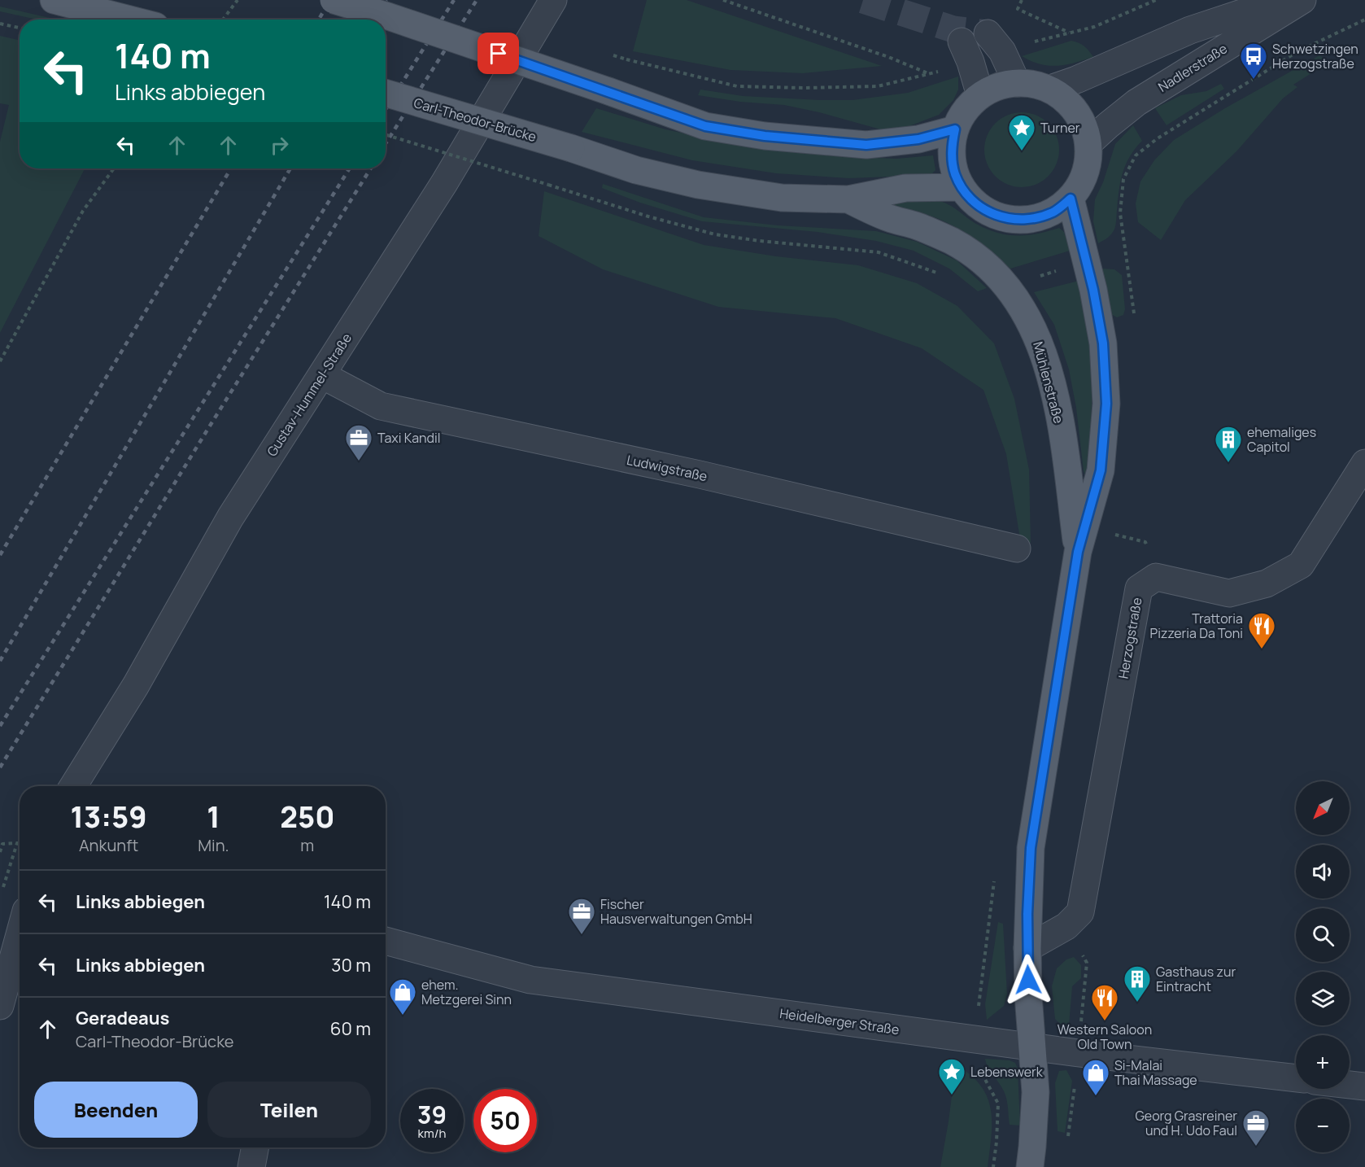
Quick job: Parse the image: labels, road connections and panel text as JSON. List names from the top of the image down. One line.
{"streets":{"main road":["Carl-Theodor-Brücke","Mühlenstraße"],"street":["Nadlerstraße","Gustav-Hummel-Straße","Ludwigstraße","Herzogstraße","Heidelberger Straße"]},"crossings":[["Nadlerstraße","Mühlenstraße"],["Carl-Theodor-Brücke","Mühlenstraße"],["Mühlenstraße","Herzogstraße"],["Mühlenstraße","Heidelberger Straße"],["Gustav-Hummel-Straße","Ludwigstraße"]],"places":{"bus stop":["Schwetzingen Herzogstraße"],"place":["Turner","Lebenswerk"],"office":["Taxi Kandil","Fischer Hausverwaltungen GmbH","Georg Grasreiner und H. Udo Faul"],"building":["ehemaliges Capitol","Gasthaus zur Eintracht"],"restaurant":["Trattoria Pizzeria Da Toni","Western Saloon Old Town"],"shop":["ehem. Metzgerei Sinn","Si-Malai Thai Massage"]},"north":"bottom left","page":{"turn":["140 m","Links abbiegen"],"map_buttons":["+","−"],"eta":["13:59","Ankunft","1","Min.","250","m"],"list":[{"name":"Links abbiegen","value":"140 m"},{"name":"Links abbiegen","value":"30 m"},{"name":"Geradeaus","note":"Carl-Theodor-Brücke","value":"60 m"}],"buttons":["Beenden","Teilen"],"speed":"39 km/h","limit":"50"}}
